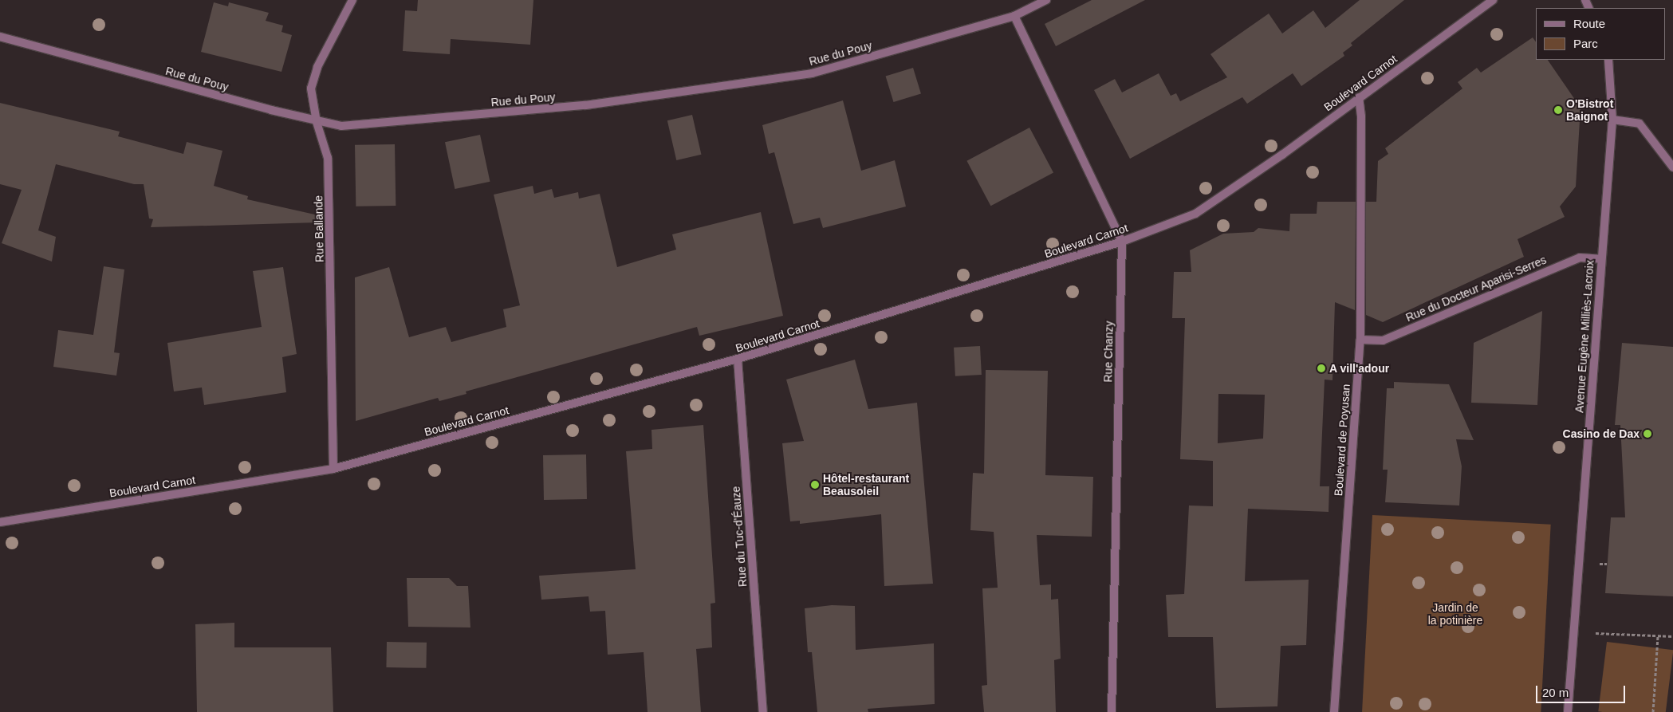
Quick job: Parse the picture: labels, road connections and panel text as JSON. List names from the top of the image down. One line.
{"streets":{"street":["Rue du Pouy","Boulevard Carnot","Rue Ballande","Rue du Docteur Aparisi-Serres","Avenue Eugène Milliès-Lacroix","Rue Chanzy","Boulevard de Poyusan","Rue du Tuc-d'Éauze"]},"crossings":[["Rue du Pouy","Rue Ballande"],["Rue du Pouy","Rue Chanzy"],["Boulevard Carnot","Rue Ballande"],["Boulevard Carnot","Rue Chanzy"],["Boulevard Carnot","Boulevard de Poyusan"],["Boulevard Carnot","Rue du Tuc-d'Éauze"],["Rue du Docteur Aparisi-Serres","Avenue Eugène Milliès-Lacroix"],["Rue du Docteur Aparisi-Serres","Boulevard de Poyusan"]],"parks":["Jardin de la potinière"],"places":["O'Bistrot Baignot","A vill'adour","Casino de Dax","Hôtel-restaurant Beausoleil"],"legend":["Route","Parc"],"scale_bar":"20 m"}
